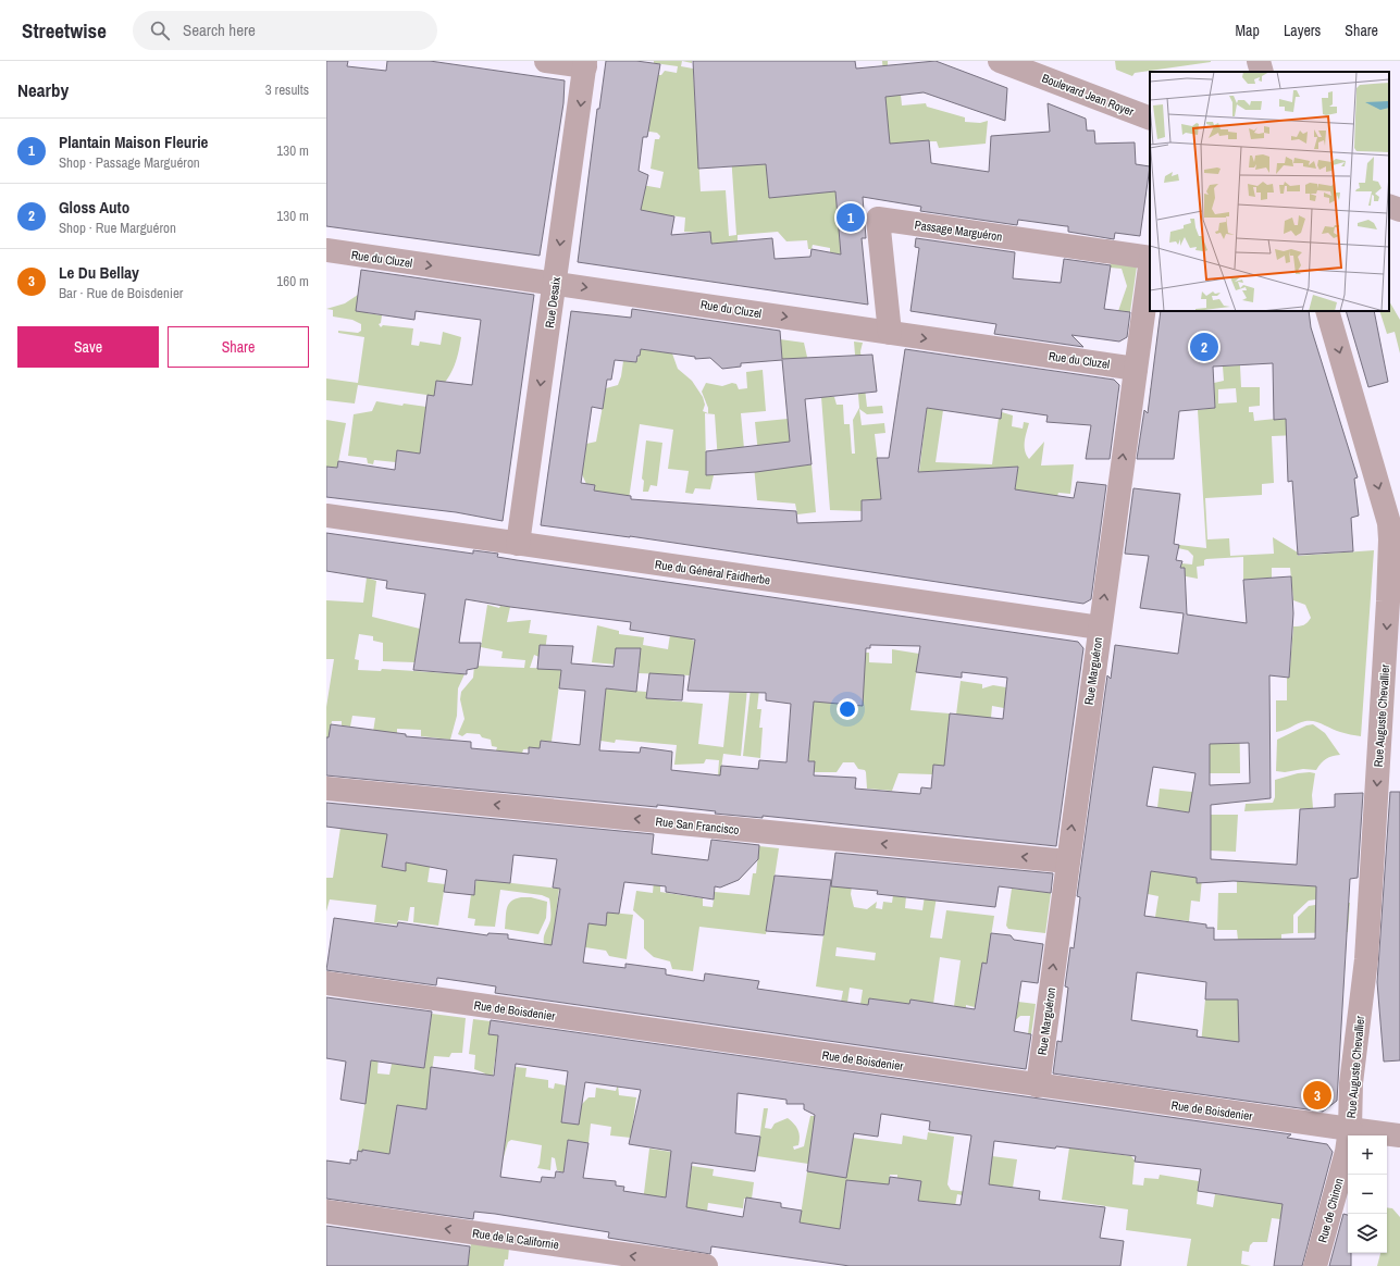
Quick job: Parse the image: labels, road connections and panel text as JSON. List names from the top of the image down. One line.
{"streets":{"street":["Boulevard Jean Royer","Passage Marguéron","Rue du Cluzel","Rue Desaix","Rue du Général Faidherbe","Rue Marguéron","Rue Auguste Chevallier","Rue San Francisco","Rue de Boisdenier","Rue de Chinon","Rue de la Californie"]},"crossings":[["Passage Marguéron","Rue du Cluzel"],["Rue du Cluzel","Rue Desaix"],["Rue du Cluzel","Rue Marguéron"],["Rue Desaix","Rue du Général Faidherbe"],["Rue du Général Faidherbe","Rue Marguéron"],["Rue Marguéron","Rue San Francisco"],["Rue Marguéron","Rue de Boisdenier"],["Rue Auguste Chevallier","Rue de Boisdenier"],["Rue Auguste Chevallier","Rue de Chinon"],["Rue de Boisdenier","Rue de Chinon"]],"one_way":["Rue du Cluzel","Rue Desaix","Rue Marguéron","Rue Auguste Chevallier","Rue San Francisco","Rue de la Californie"],"page":{"header":"Streetwise","search":"Search here","nav":["Map","Layers","Share"],"heading":["Nearby","3 results"],"list":[{"mark":"1","name":"Plantain Maison Fleurie","note":"Shop · Passage Marguéron","value":"130 m"},{"mark":"2","name":"Gloss Auto","note":"Shop · Rue Marguéron","value":"130 m"},{"mark":"3","name":"Le Du Bellay","note":"Bar · Rue de Boisdenier","value":"160 m"}],"pins":["1","2","3"],"buttons":["Save","Share"],"map_buttons":["+","−"]}}
